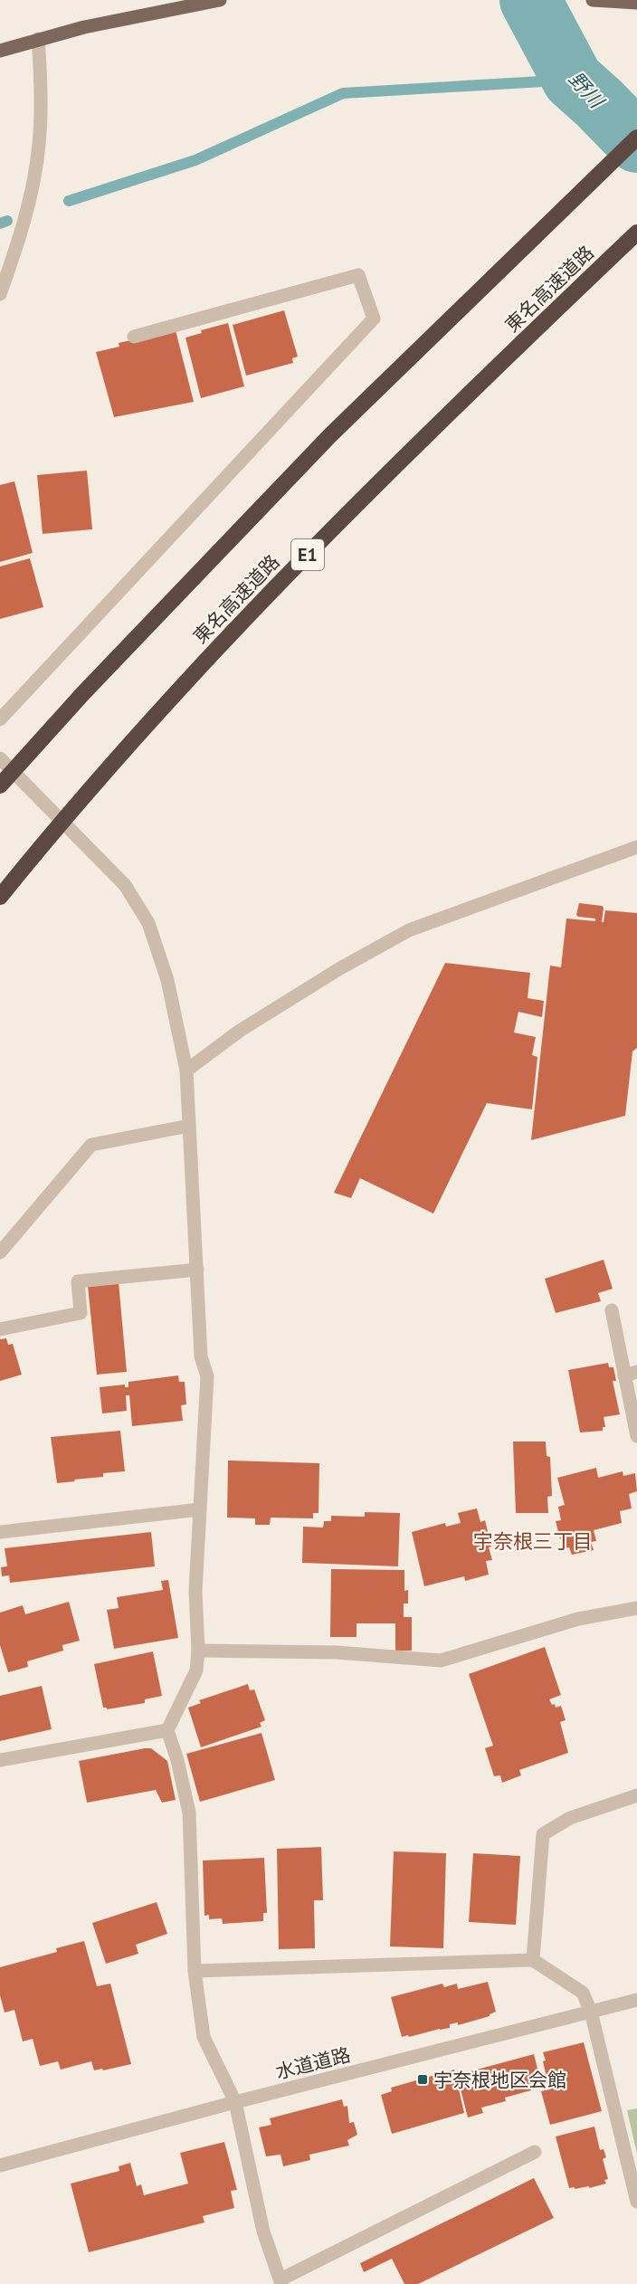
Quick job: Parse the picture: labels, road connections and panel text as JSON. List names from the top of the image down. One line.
{"streets":{"highway":["東名高速道路","E1"],"street":["水道道路"]},"districts":["宇奈根三丁目"],"water":["野川"],"places":{"transit":["宇奈根地区会館"]}}
